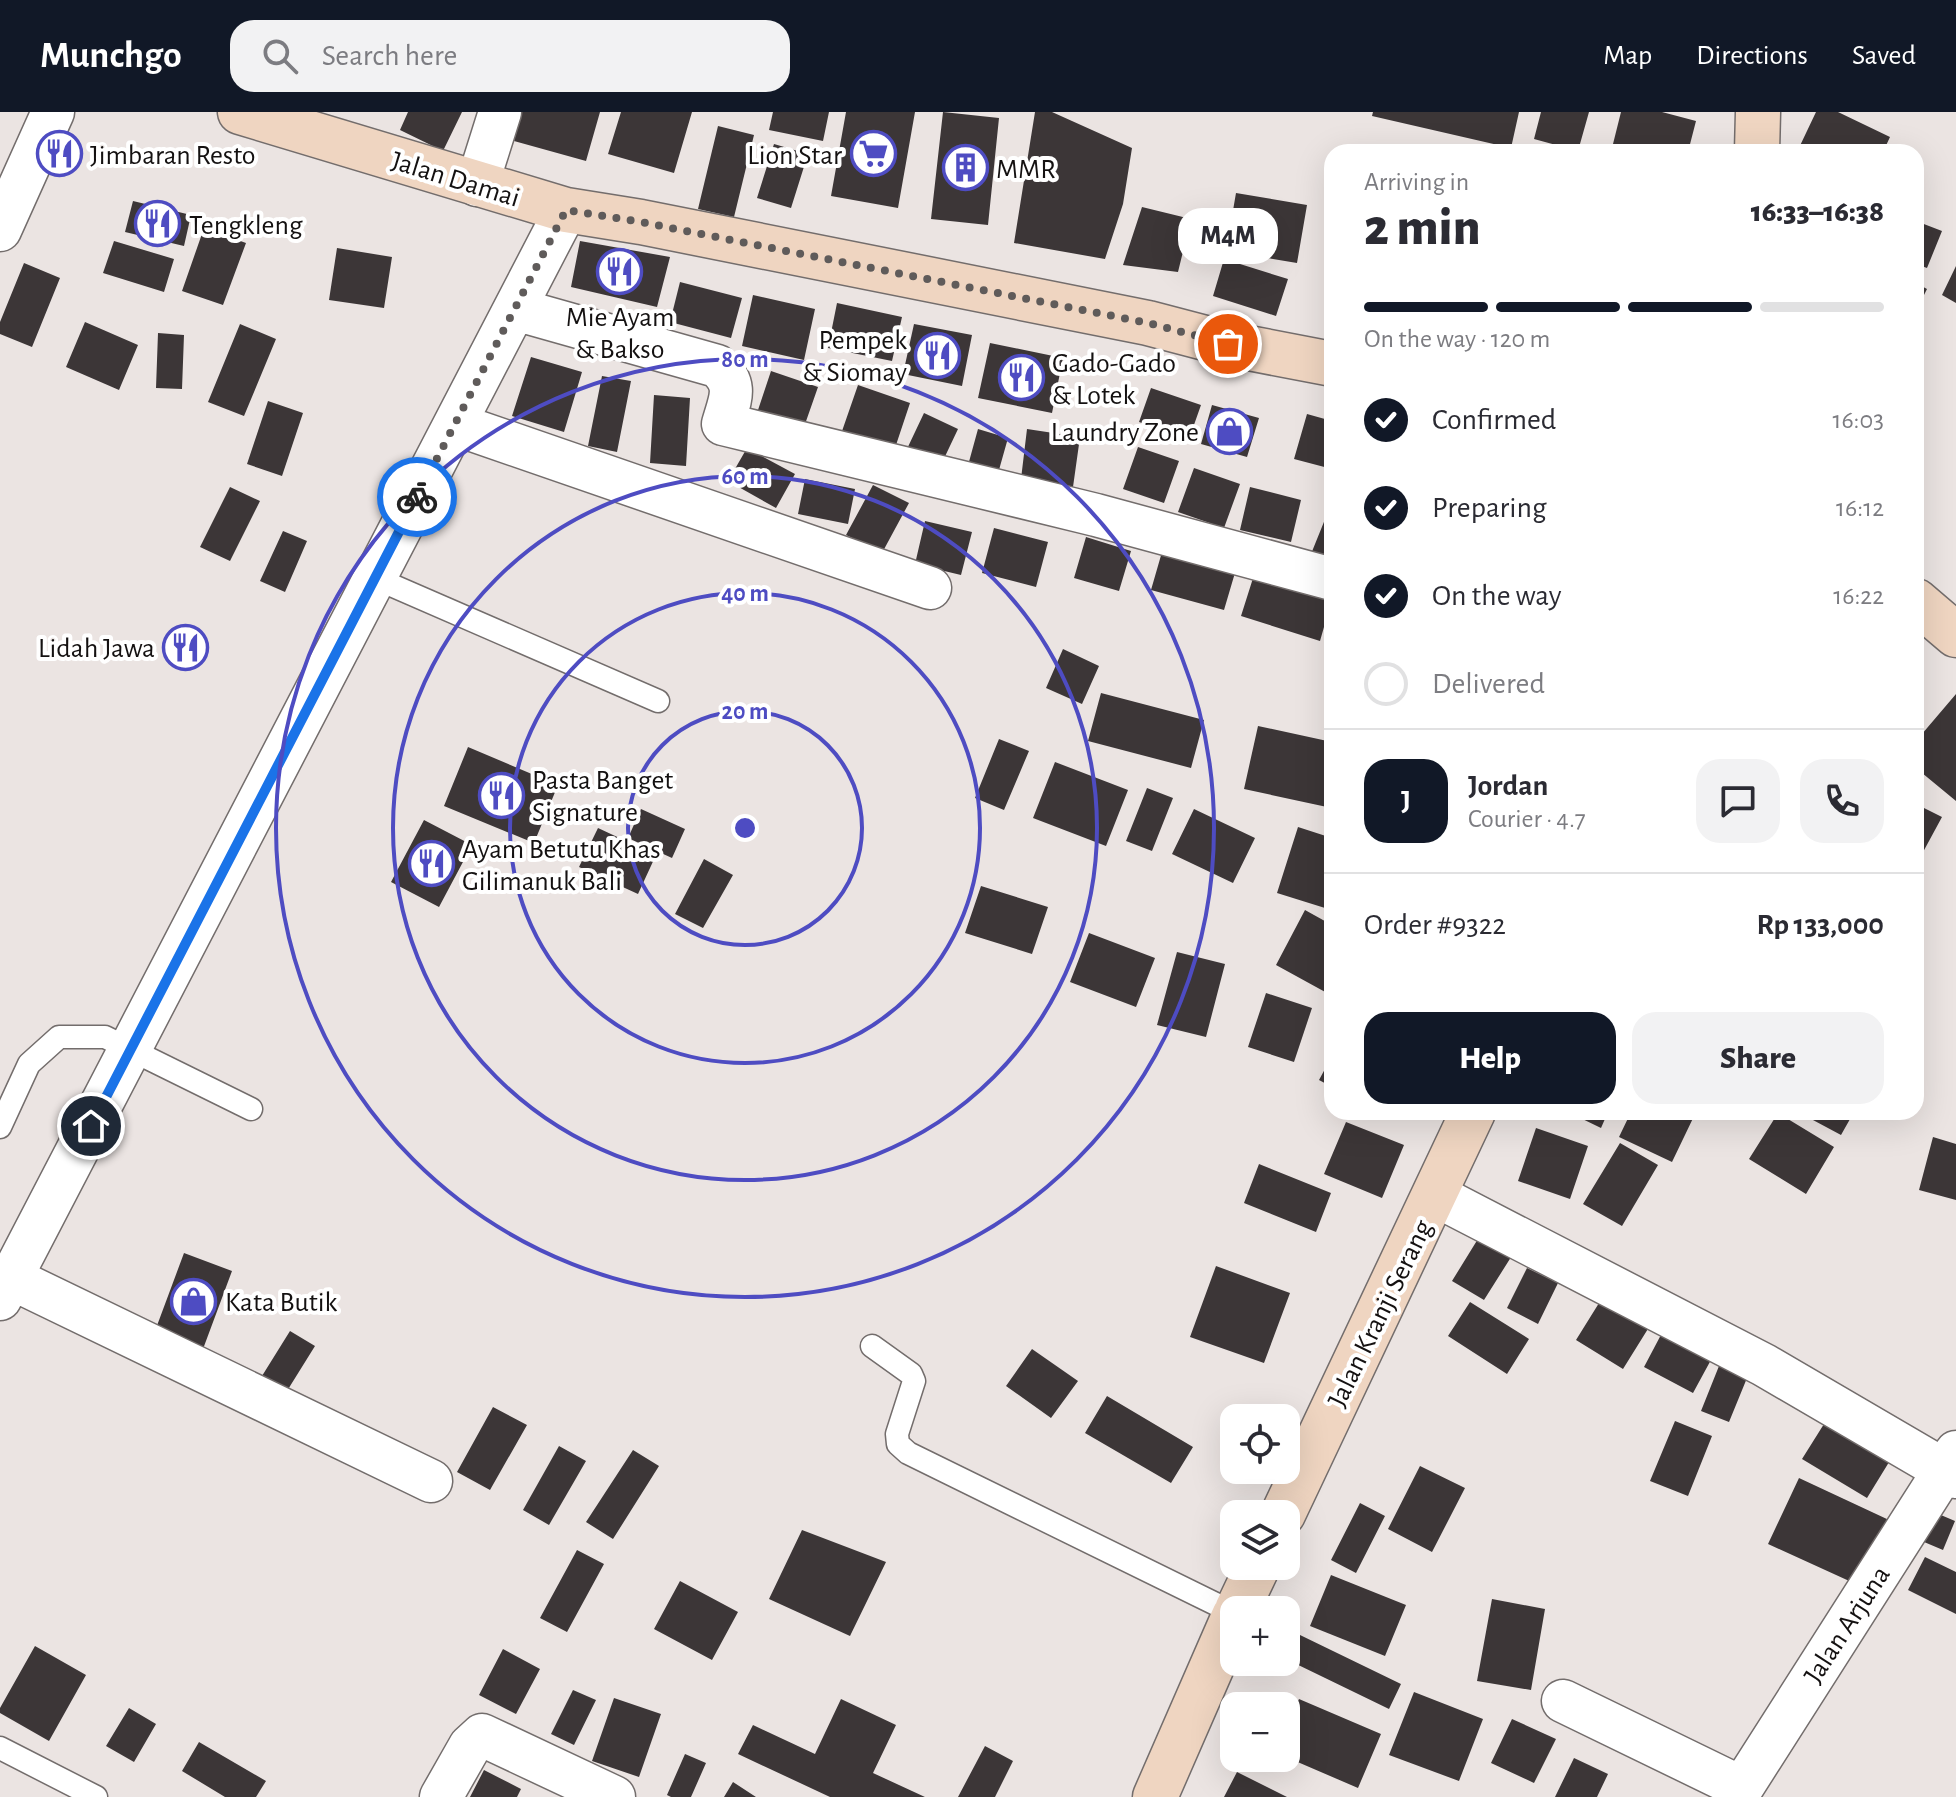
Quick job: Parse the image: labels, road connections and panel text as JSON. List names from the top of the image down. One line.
{"streets":{"main road":["Jalan Damai","Jalan Kranji Serang"],"street":["Jalan Arjuna"]},"places":{"restaurant":["Jimbaran Resto","Tengkleng","Mie Ayam & Bakso","Pempek & Siomay","Gado-Gado & Lotek","Lidah Jawa","Pasta Banget Signature","Ayam Betutu Khas Gilimanuk Bali"],"supermarket":["Lion Star"],"building":["MMR"],"other":["M4M"],"shop":["Laundry Zone","Kata Butik"]},"page":{"header":"Munchgo","search":"Search here","nav":["Map","Directions","Saved"],"heading":["2 min","Arriving in","16:33–16:38"],"panel":["Jordan","Courier · 4.7","Order #9322","Rp 133,000"],"bubble":"M4M","bar":"On the way · 120 m","list":[["Confirmed","16:03"],["Preparing","16:12"],["On the way","16:22"],"Delivered"],"round":"J","buttons":["Help","Share"],"map_buttons":["+","−"]},"rings":["80 m","60 m","40 m","20 m"]}
